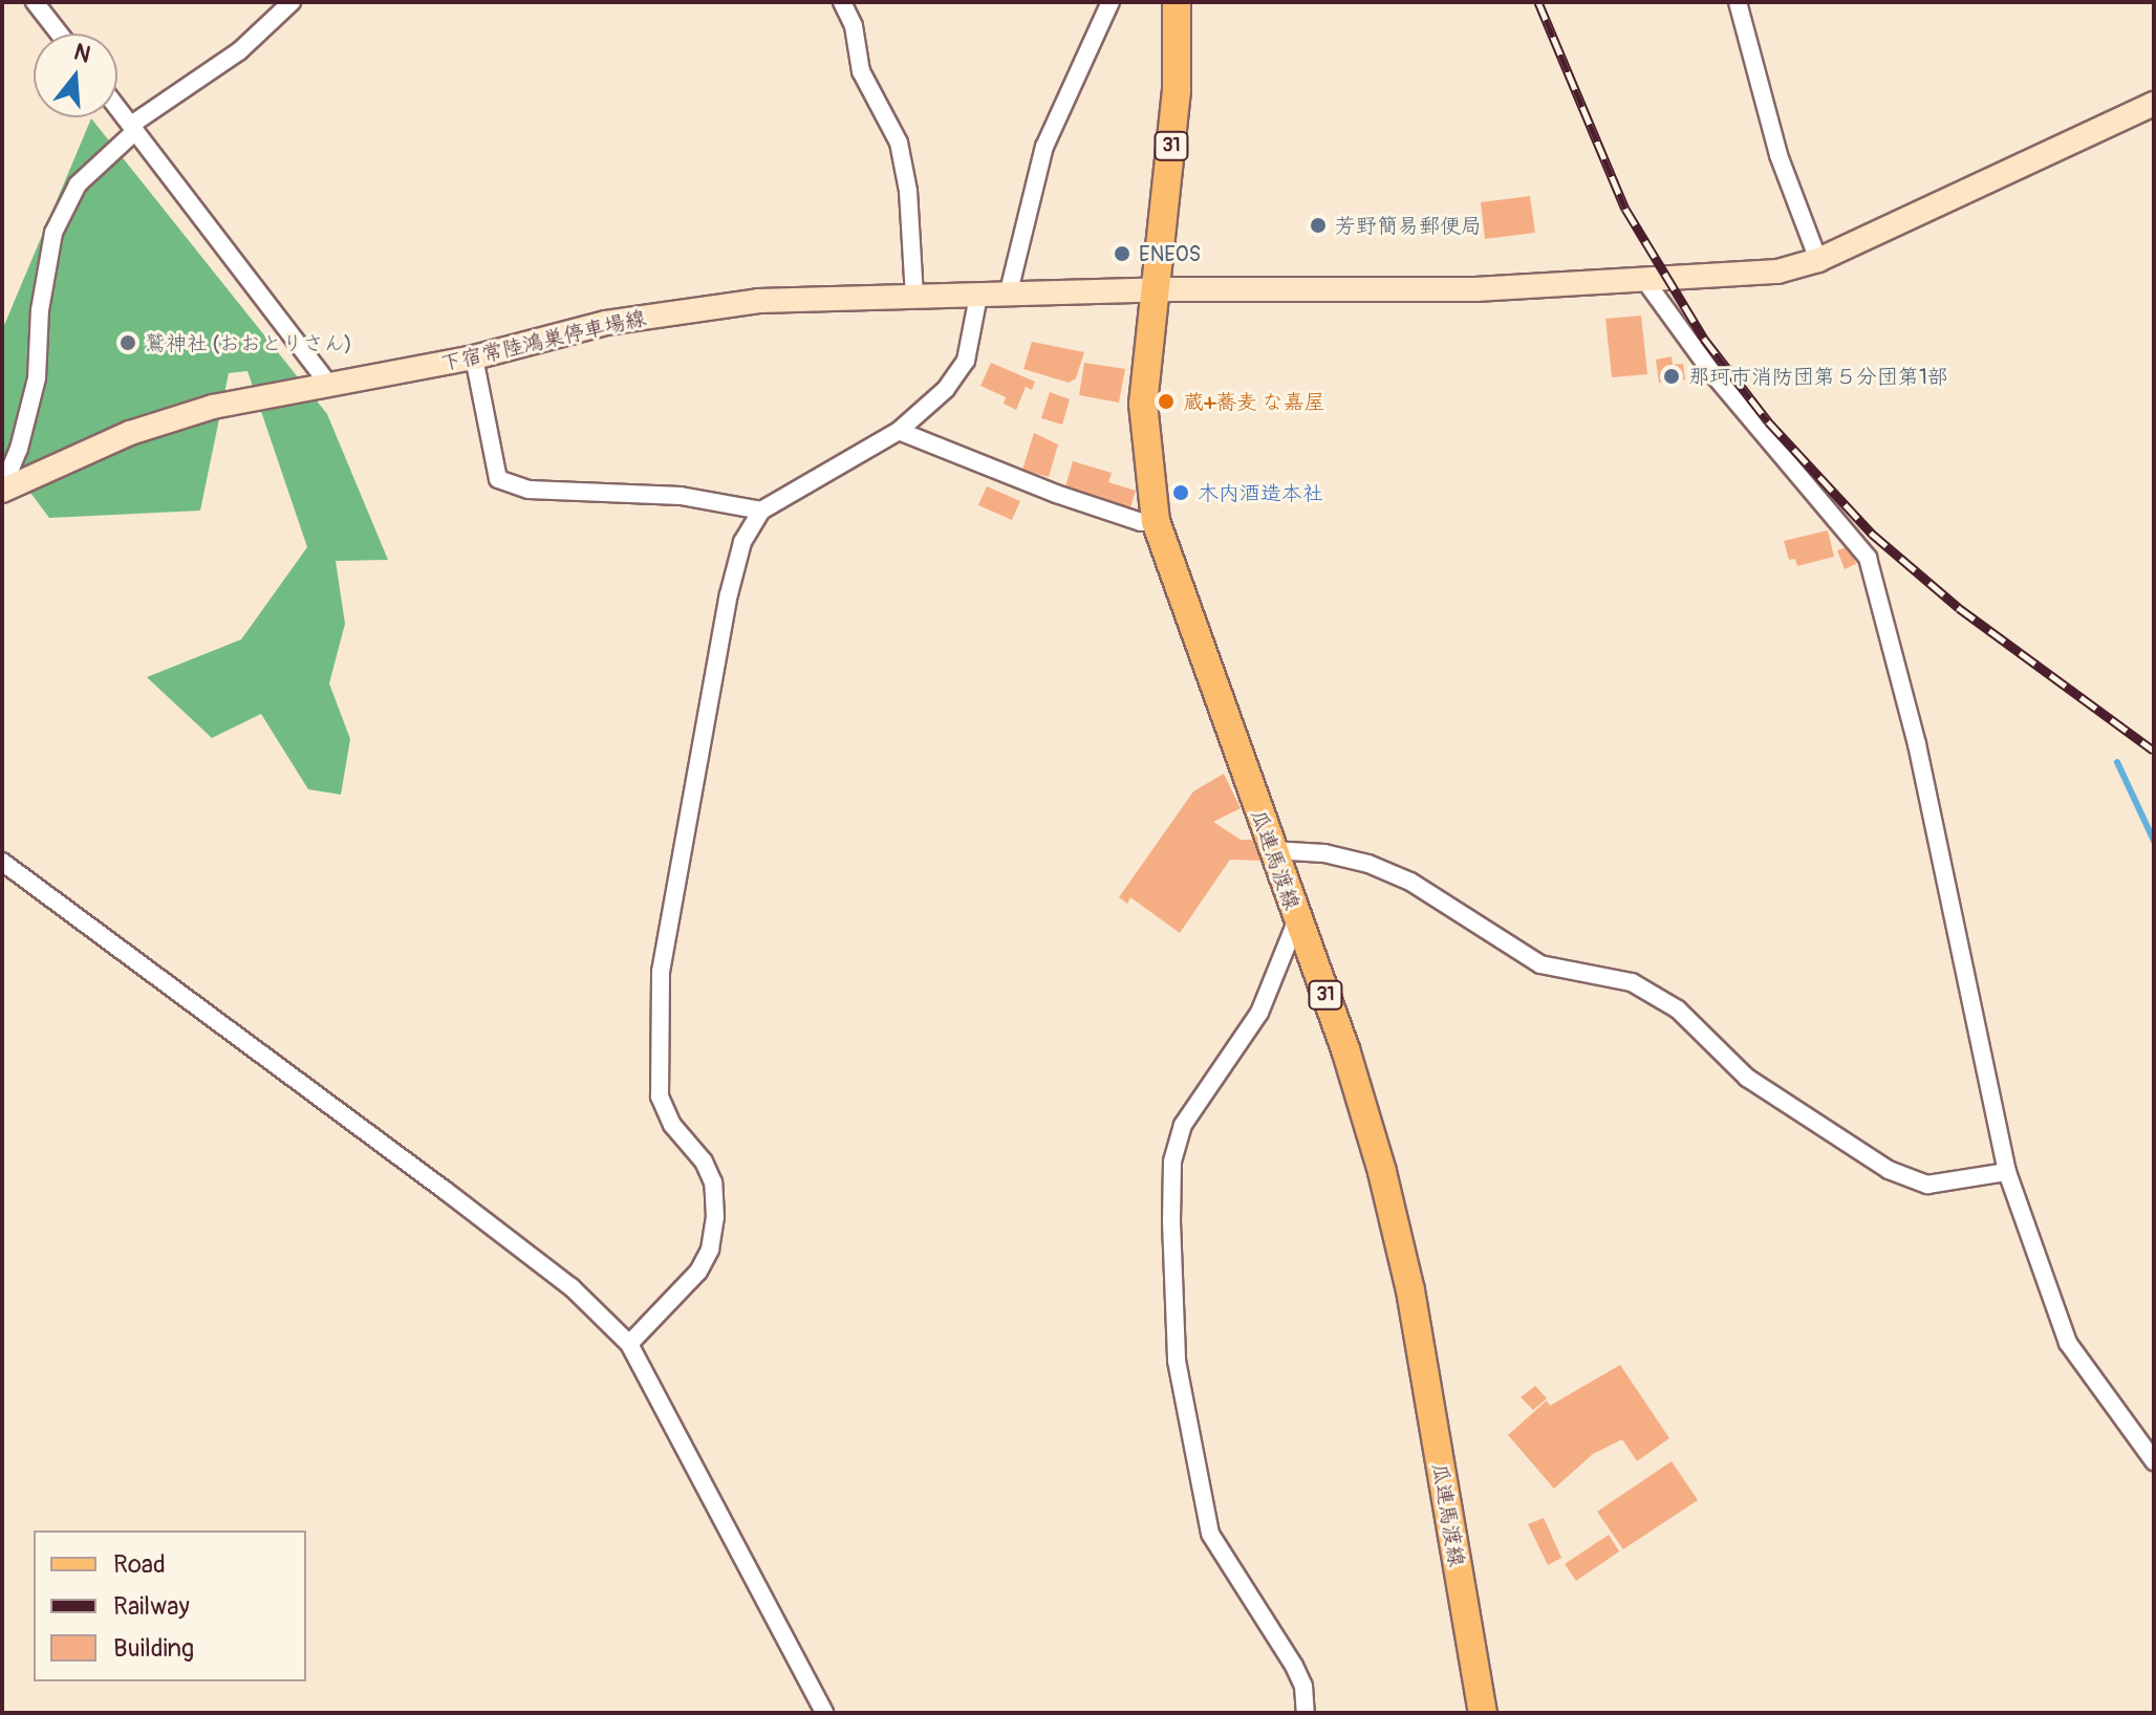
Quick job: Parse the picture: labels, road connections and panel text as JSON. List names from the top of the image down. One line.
{"streets":{"main road":["31","下宿常陸鴻巣停車場線","瓜連馬渡線"]},"crossings":[["下宿常陸鴻巣停車場線","瓜連馬渡線"]],"places":["芳野簡易郵便局","ENEOS","鷲神社 (おおとりさん)","那珂市消防団第５分団第1部","蔵+蕎麦 な嘉屋","木内酒造本社"],"legend":["Road","Railway","Building"],"north":"top"}
